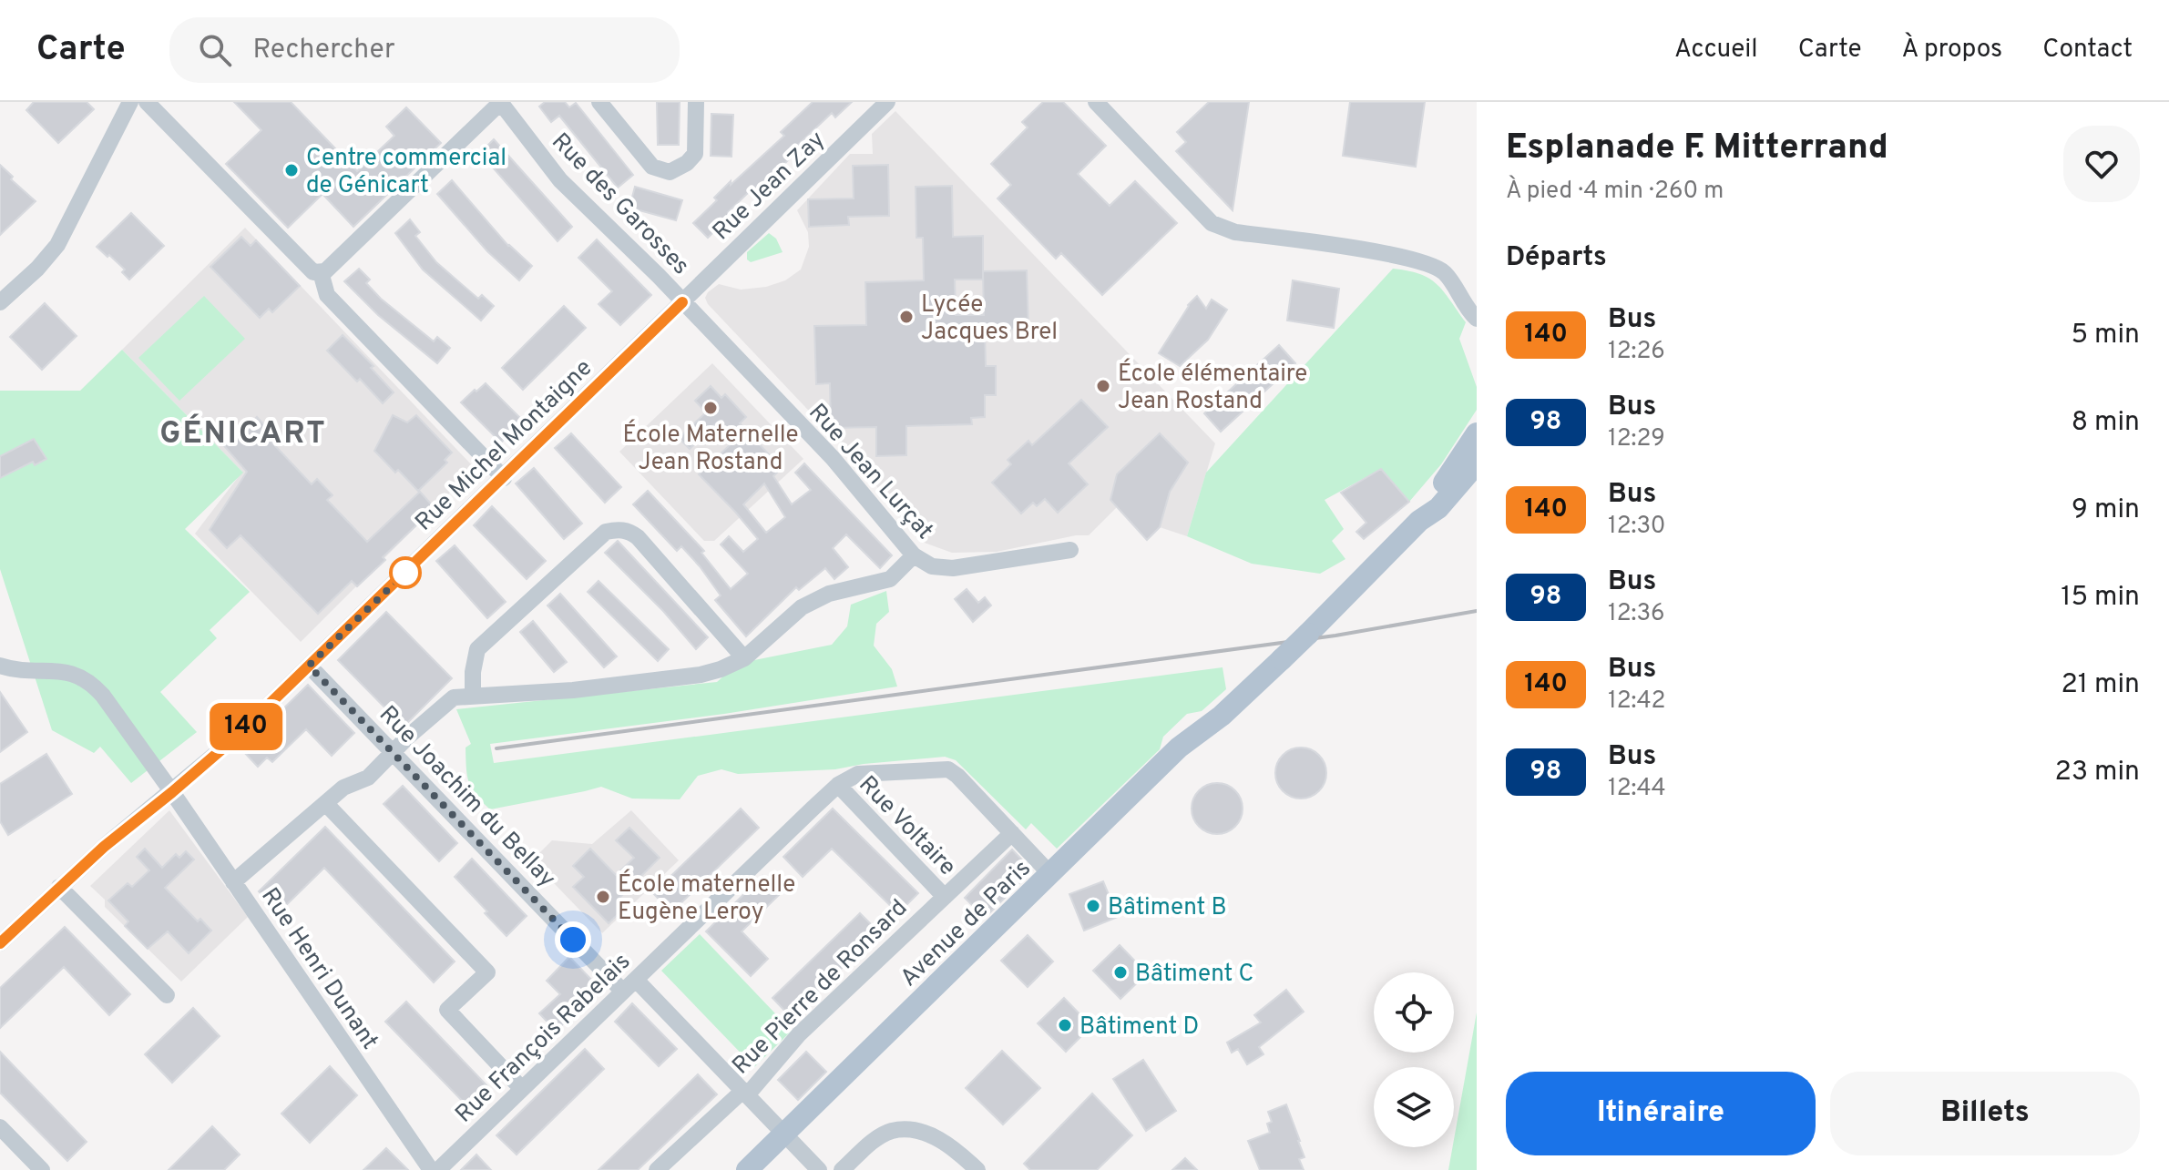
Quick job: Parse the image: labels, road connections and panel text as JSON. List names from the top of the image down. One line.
{"streets":{"main road":["Avenue de Paris"],"street":["Rue Jean Zay","Rue des Garosses","Rue Michel Montaigne","Rue Jean Lurçat","Rue Joachim du Bellay","Rue Voltaire","Rue Henri Dunant","Rue Pierre de Ronsard","Rue François Rabelais"]},"crossings":[["Rue Jean Zay","Rue des Garosses"],["Rue Jean Zay","Rue Michel Montaigne"],["Rue Jean Zay","Rue Jean Lurçat"],["Rue des Garosses","Rue Michel Montaigne"],["Rue des Garosses","Rue Jean Lurçat"],["Rue Michel Montaigne","Rue Jean Lurçat"],["Rue Michel Montaigne","Rue Joachim du Bellay"],["Rue Michel Montaigne","Rue Henri Dunant"],["Rue Joachim du Bellay","Avenue de Paris"],["Rue Joachim du Bellay","Rue Pierre de Ronsard"],["Rue Joachim du Bellay","Rue François Rabelais"],["Rue Voltaire","Rue Pierre de Ronsard"],["Rue Voltaire","Rue François Rabelais"],["Avenue de Paris","Rue François Rabelais"],["Rue Pierre de Ronsard","Rue François Rabelais"]],"districts":["GÉNICART"],"places":["Centre commercial de Génicart","Lycée Jacques Brel","École élémentaire Jean Rostand","École Maternelle Jean Rostand","École maternelle Eugène Leroy","Bâtiment B","Bâtiment C","Bâtiment D"],"lines":["bus line 140"],"page":{"header":"Carte","search":"Rechercher","nav":["Accueil","Carte","À propos","Contact"],"on_map":"140","heading":[["Esplanade F. Mitterrand","À pied · 4 min · 260 m"],"Départs"],"list":[{"mark":"140","name":"Bus","note":"12:26","value":"5 min"},{"mark":"98","name":"Bus","note":"12:29","value":"8 min"},{"mark":"140","name":"Bus","note":"12:30","value":"9 min"},{"mark":"98","name":"Bus","note":"12:36","value":"15 min"},{"mark":"140","name":"Bus","note":"12:42","value":"21 min"},{"mark":"98","name":"Bus","note":"12:44","value":"23 min"}],"buttons":["Itinéraire","Billets"]}}
